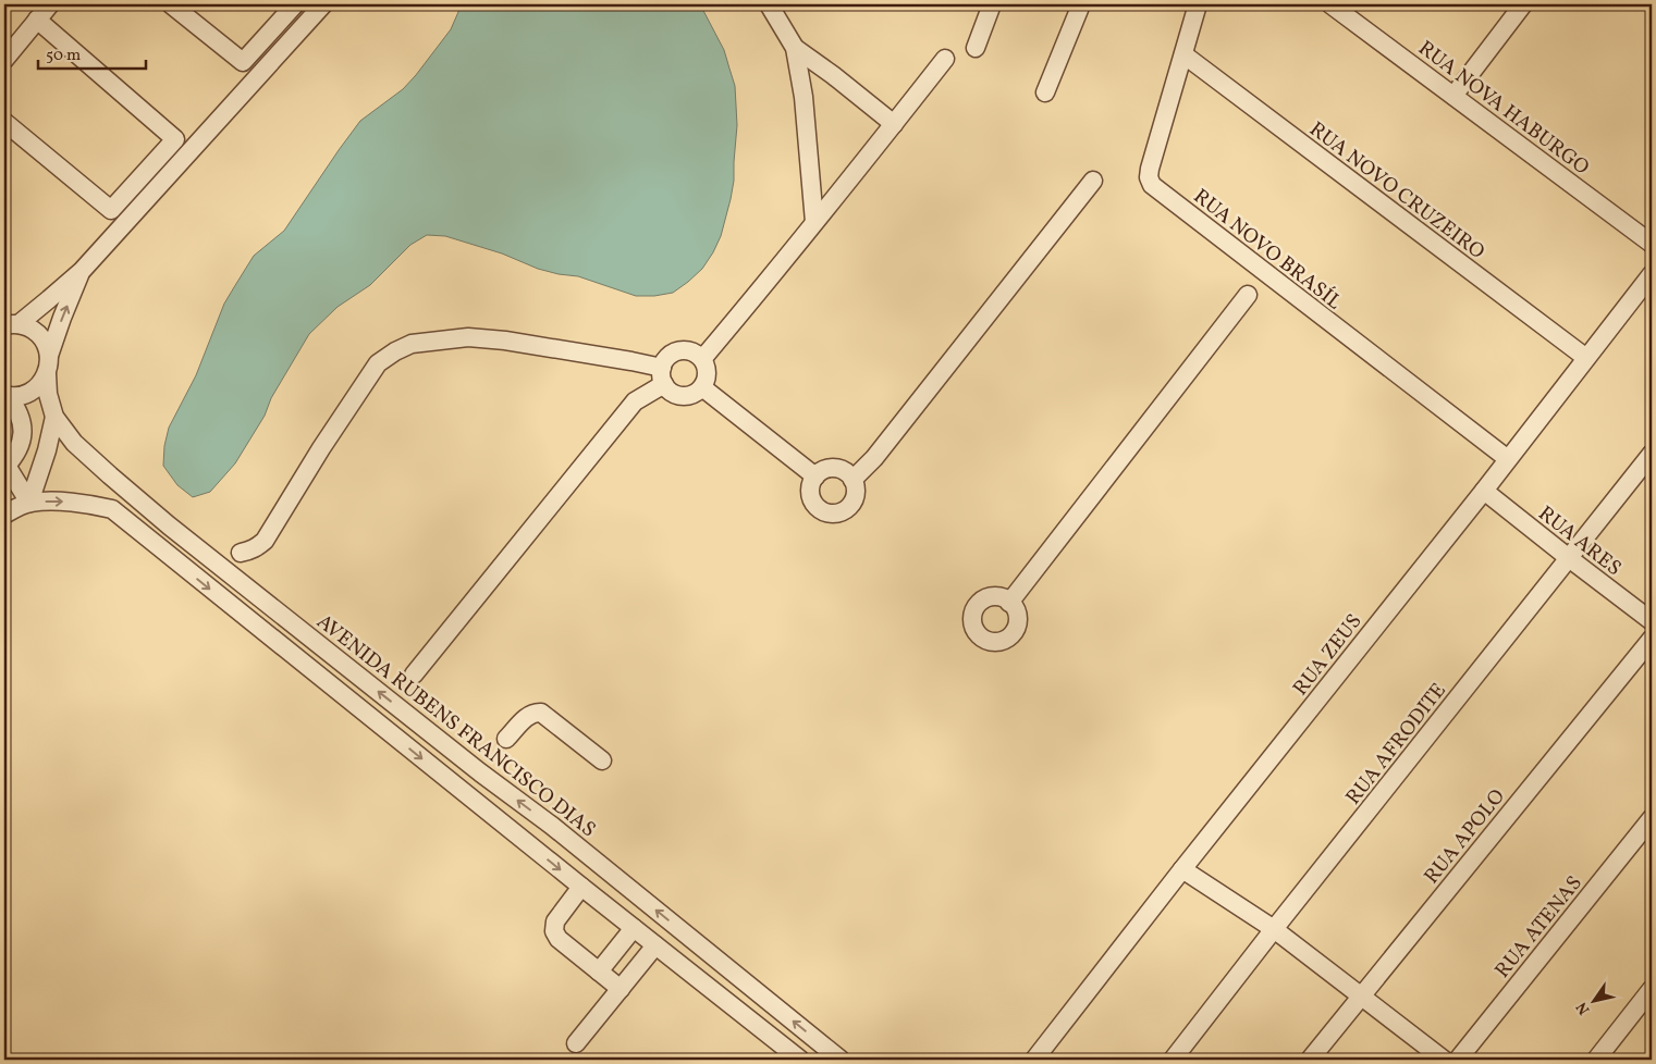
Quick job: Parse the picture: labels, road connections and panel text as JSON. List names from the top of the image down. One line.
{"streets":{"street":["RUA NOVA HABURGO","RUA NOVO CRUZEIRO","RUA NOVO BRASÍL","RUA ARES","RUA ZEUS","AVENIDA RUBENS FRANCISCO DIAS","RUA AFRODITE","RUA APOLO","RUA ATENAS"]},"crossings":[["RUA NOVO CRUZEIRO","RUA NOVO BRASÍL"],["RUA NOVO CRUZEIRO","RUA ZEUS"],["RUA NOVO BRASÍL","RUA ZEUS"],["RUA ARES","RUA ZEUS"],["RUA ARES","RUA AFRODITE"]],"scale_bar":"50 m","north":"bottom left"}
